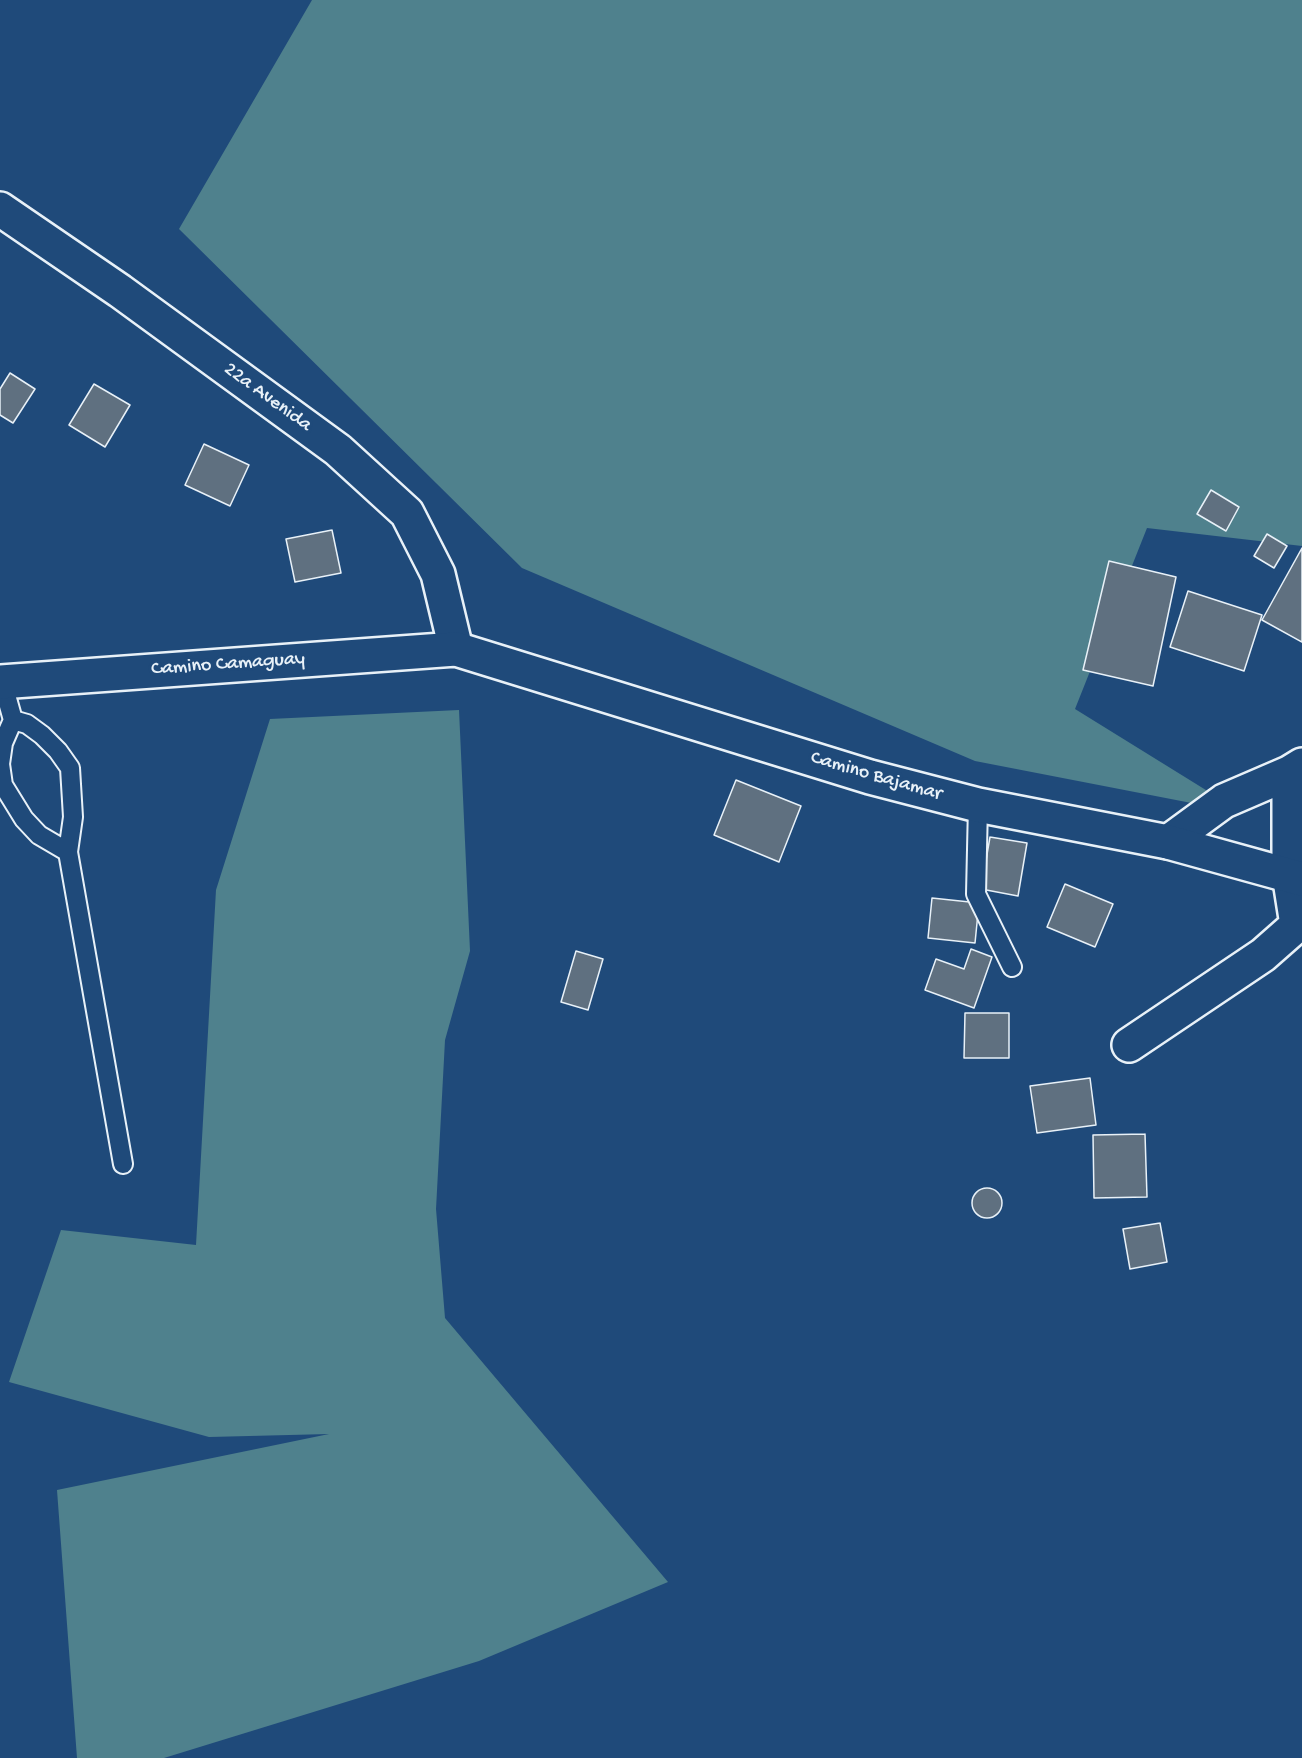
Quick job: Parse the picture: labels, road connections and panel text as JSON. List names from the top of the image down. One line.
{"streets":{"street":["22a Avenida","Camino Camaguay","Camino Bajamar"]},"crossings":[["22a Avenida","Camino Camaguay"],["22a Avenida","Camino Bajamar"],["Camino Camaguay","Camino Bajamar"]]}
